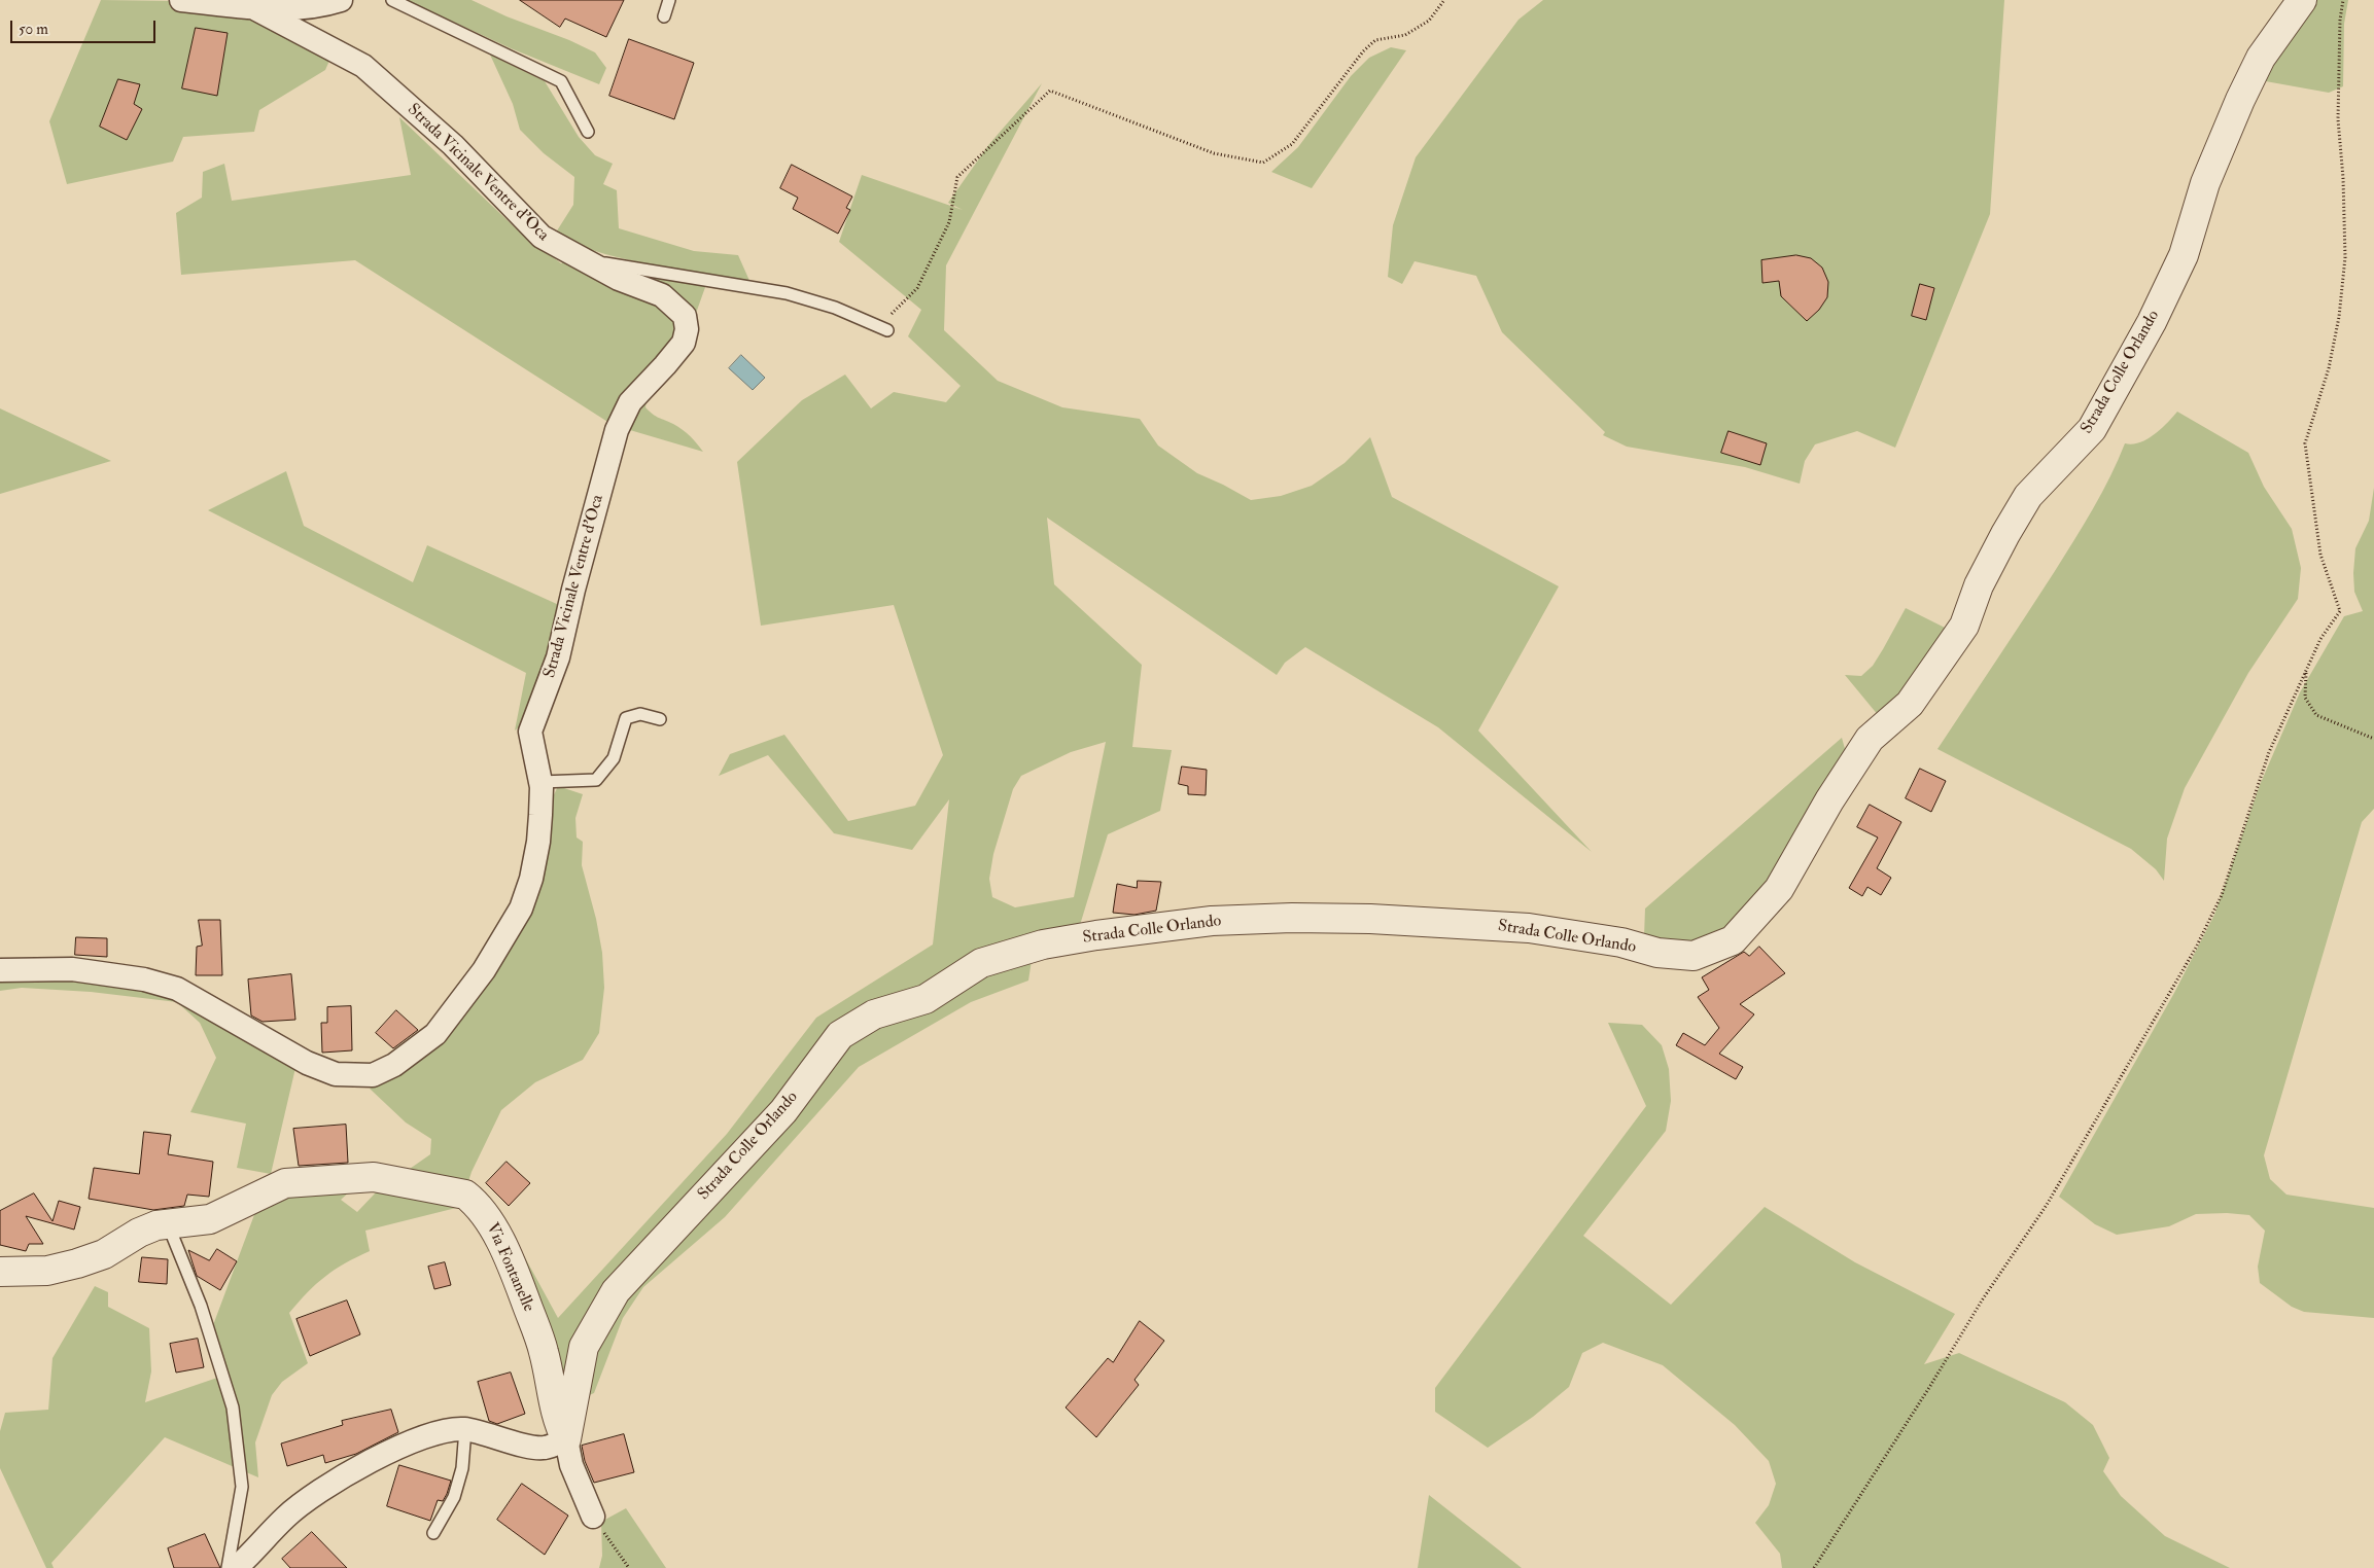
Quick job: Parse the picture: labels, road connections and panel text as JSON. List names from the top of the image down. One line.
{"streets":{"street":["Strada Vicinale Ventre d'Oca","Strada Colle Orlando","Via Fontanelle"]},"crossings":[["Strada Colle Orlando","Via Fontanelle"]],"scale_bar":"50 m"}
